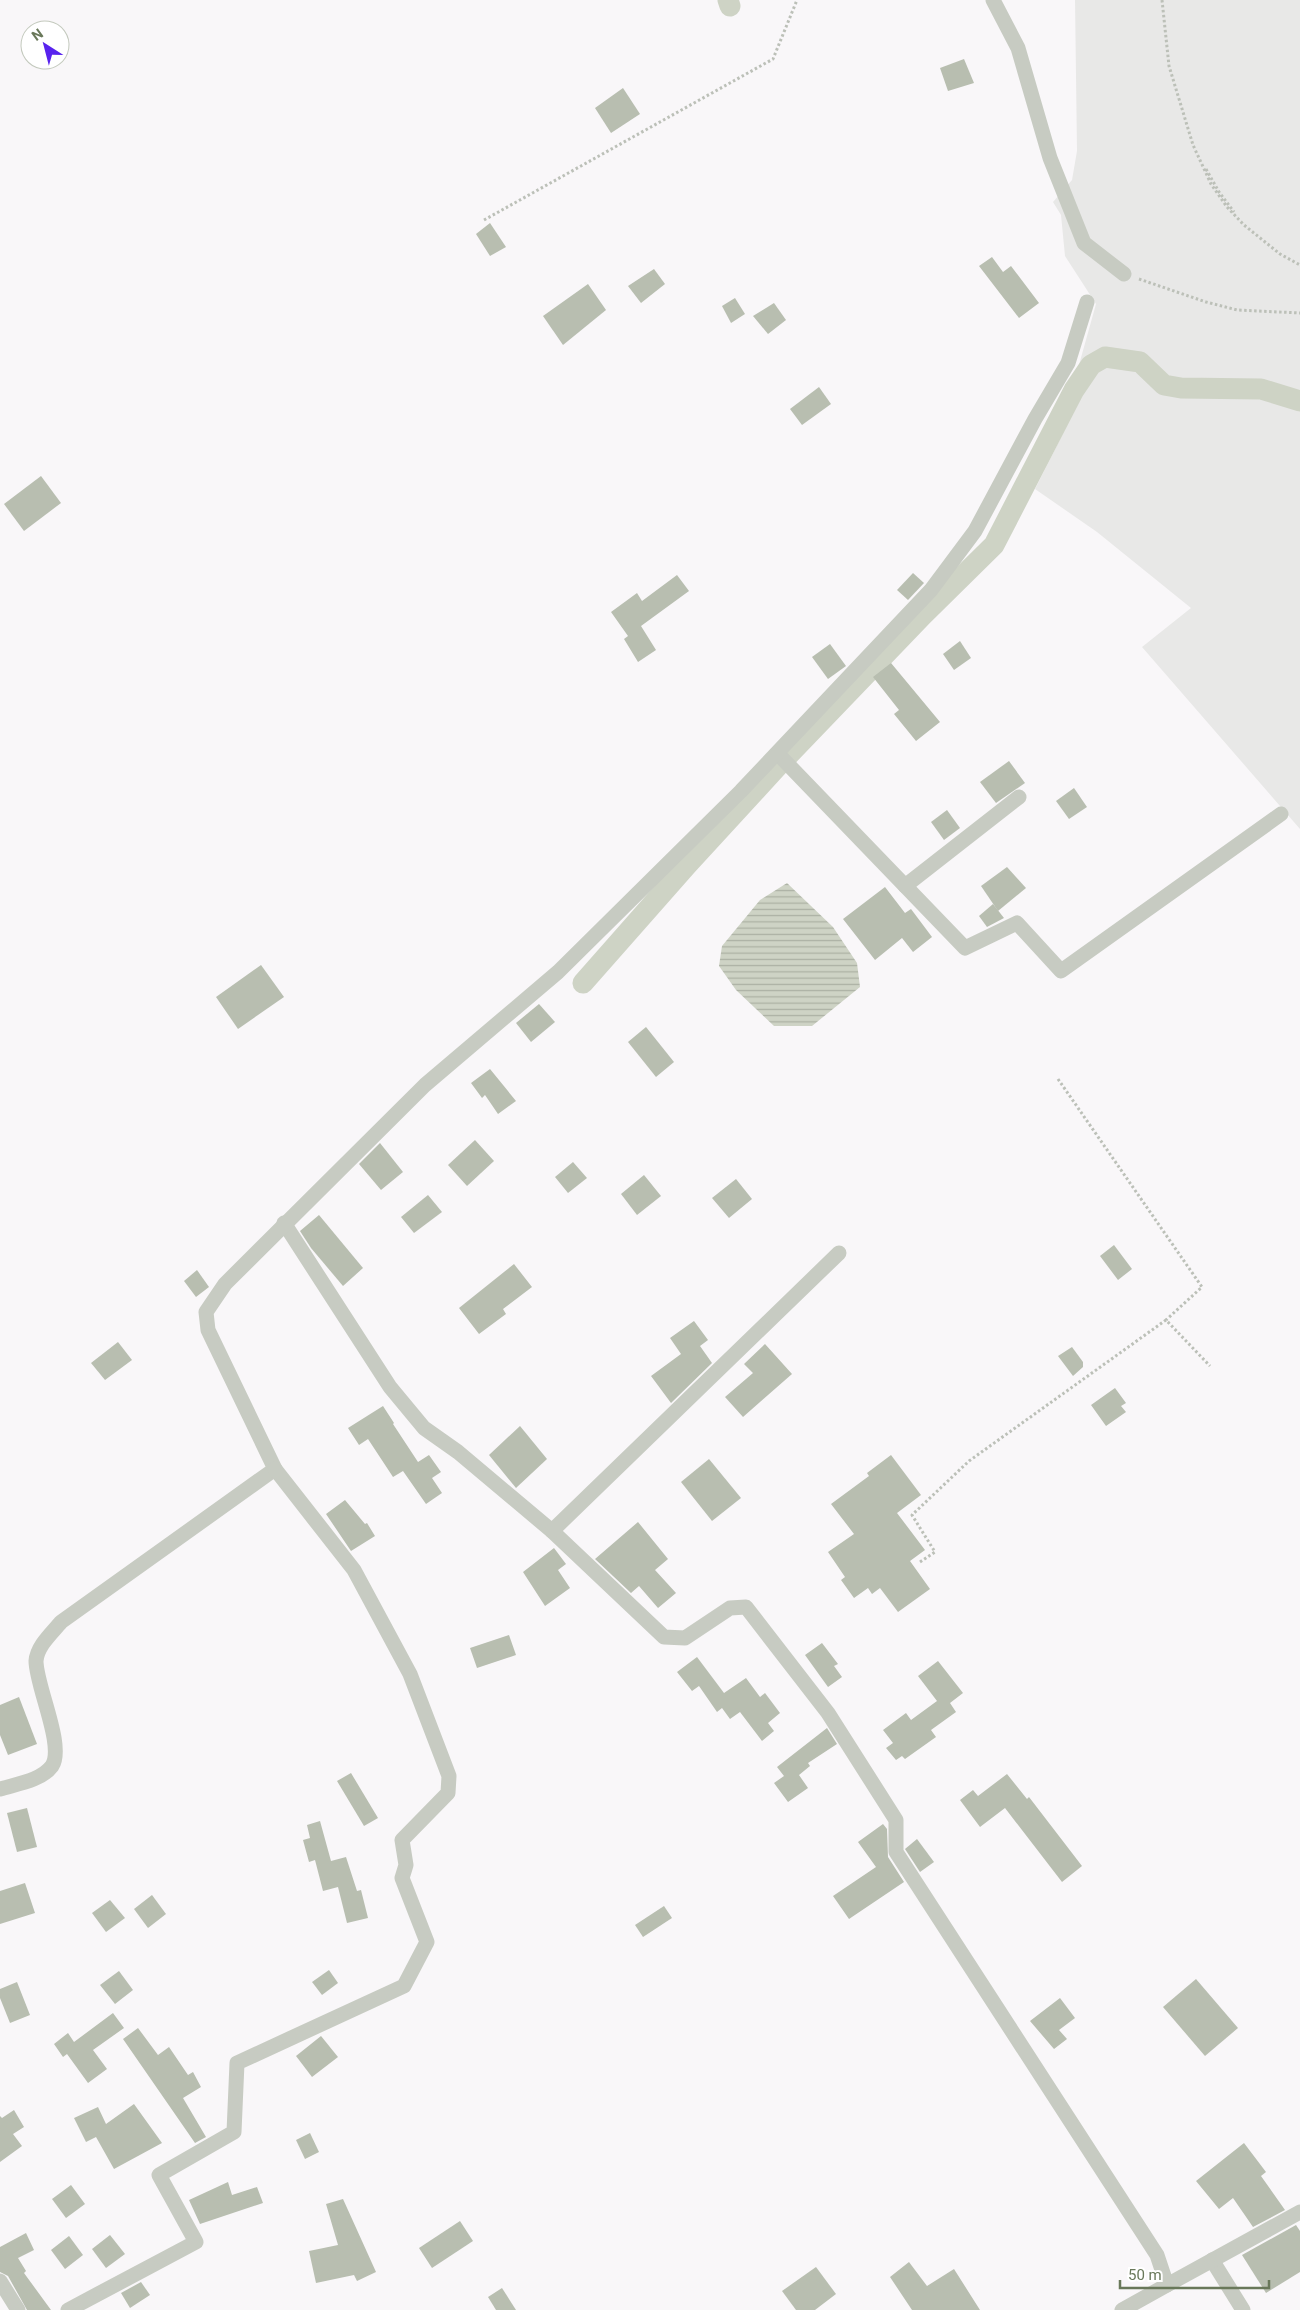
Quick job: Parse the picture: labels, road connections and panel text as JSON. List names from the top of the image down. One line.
{"scale_bar":"50 m","north":"top left"}
